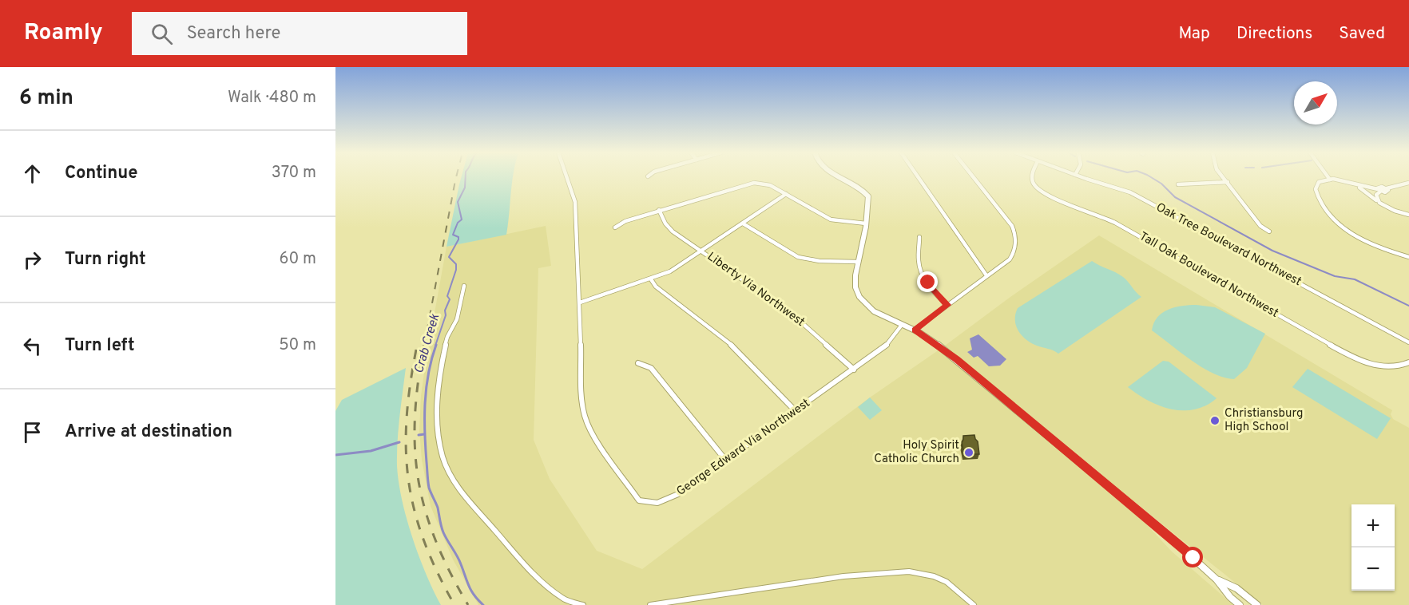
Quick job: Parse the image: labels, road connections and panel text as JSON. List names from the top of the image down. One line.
{"streets":{"street":["Oak Tree Boulevard Northwest","Tall Oak Boulevard Northwest","Liberty Via Northwest","George Edward Via Northwest"]},"crossings":[["Liberty Via Northwest","George Edward Via Northwest"]],"water":["Crab Creek"],"places":["Christiansburg High School","Holy Spirit Catholic Church"],"north":"top right","page":{"header":"Roamly","search":"Search here","nav":["Map","Directions","Saved"],"heading":["6 min","Walk · 480 m"],"list":[["Continue","370 m"],["Turn right","60 m"],["Turn left","50 m"],"Arrive at destination"],"map_buttons":["+","−"]}}
